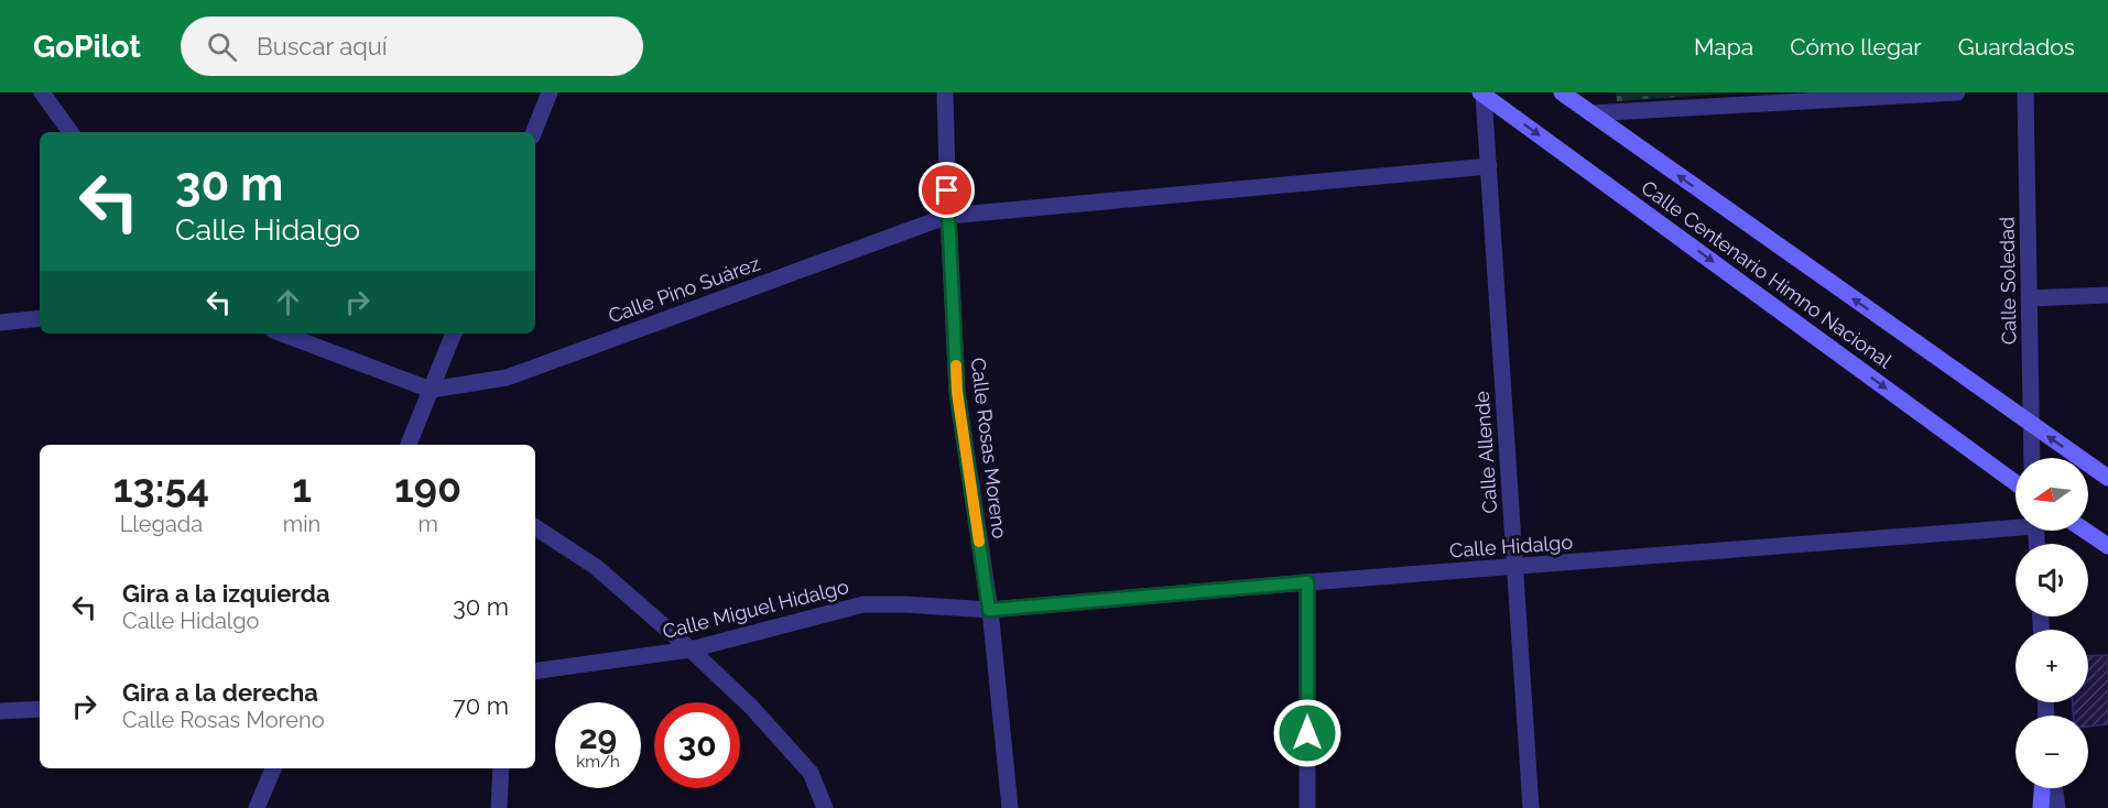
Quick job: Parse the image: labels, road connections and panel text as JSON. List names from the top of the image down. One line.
{"streets":{"main road":["Calle Centenario Himno Nacional"],"street":["Calle Soledad","Calle Pino Suárez","Calle Rosas Moreno","Calle Allende","Calle Hidalgo","Calle Miguel Hidalgo"]},"crossings":[["Calle Centenario Himno Nacional","Calle Soledad"],["Calle Centenario Himno Nacional","Calle Allende"],["Calle Pino Suárez","Calle Rosas Moreno"],["Calle Pino Suárez","Calle Allende"],["Calle Rosas Moreno","Calle Hidalgo"],["Calle Rosas Moreno","Calle Miguel Hidalgo"],["Calle Allende","Calle Hidalgo"],["Calle Hidalgo","Calle Miguel Hidalgo"]],"north":"left","page":{"header":"GoPilot","search":"Buscar aquí","nav":["Mapa","Cómo llegar","Guardados"],"turn":["30 m","Calle Hidalgo"],"eta":["13:54","Llegada","1","min","190","m"],"map_buttons":["+","−"],"list":[{"name":"Gira a la izquierda","note":"Calle Hidalgo","value":"30 m"},{"name":"Gira a la derecha","note":"Calle Rosas Moreno","value":"70 m"}],"speed":"29 km/h","limit":"30"}}
